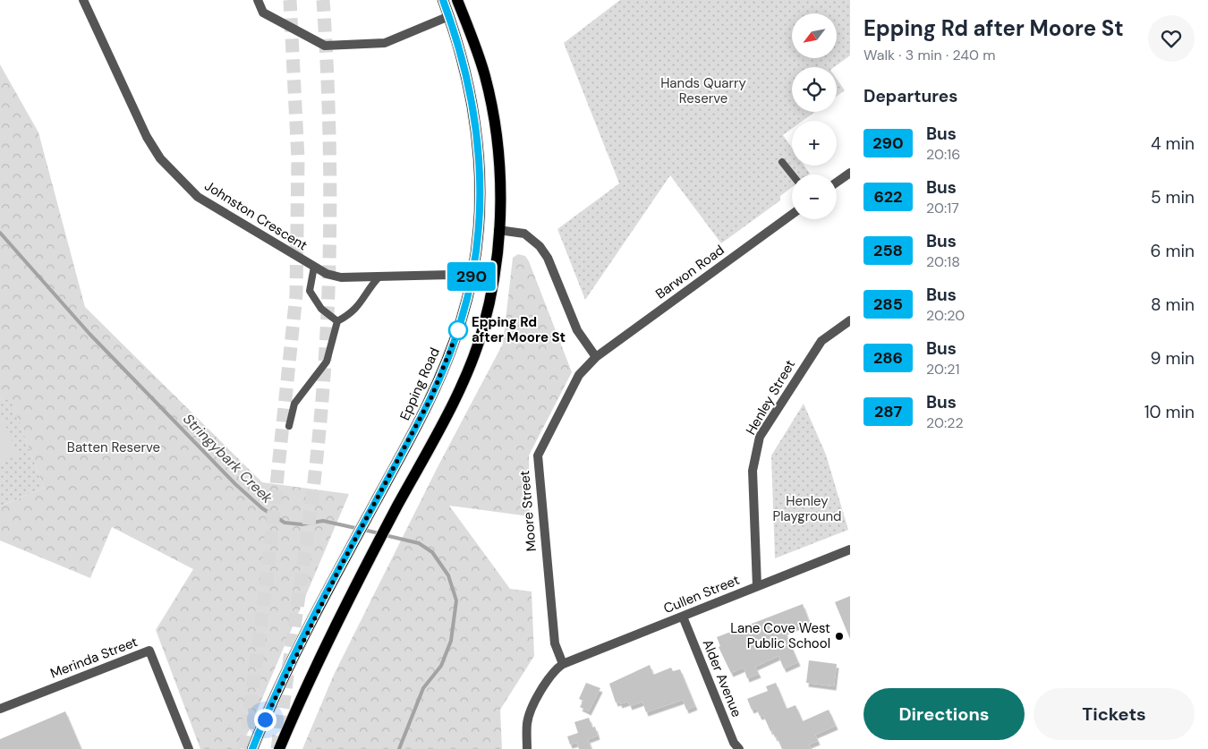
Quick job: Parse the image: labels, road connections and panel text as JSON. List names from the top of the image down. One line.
{"streets":{"main road":["Epping Road"],"street":["Johnston Crescent","Barwon Road","Henley Street","Moore Street","Cullen Street","Merinda Street","Alder Avenue"]},"crossings":[["Johnston Crescent","Epping Road"],["Barwon Road","Moore Street"],["Henley Street","Cullen Street"],["Moore Street","Cullen Street"],["Cullen Street","Alder Avenue"]],"water":["Stringybark Creek"],"parks":["Hands Quarry Reserve","Batten Reserve","Henley Playground"],"places":["Epping Rd after Moore St","Lane Cove West Public School"],"lines":["bus line 290"],"north":"bottom left","page":{"on_map":"290","heading":[["Epping Rd after Moore St","Walk · 3 min · 240 m"],"Departures"],"map_buttons":["+","−"],"list":[{"mark":"290","name":"Bus","note":"20:16","value":"4 min"},{"mark":"622","name":"Bus","note":"20:17","value":"5 min"},{"mark":"258","name":"Bus","note":"20:18","value":"6 min"},{"mark":"285","name":"Bus","note":"20:20","value":"8 min"},{"mark":"286","name":"Bus","note":"20:21","value":"9 min"},{"mark":"287","name":"Bus","note":"20:22","value":"10 min"}],"buttons":["Directions","Tickets"]}}
